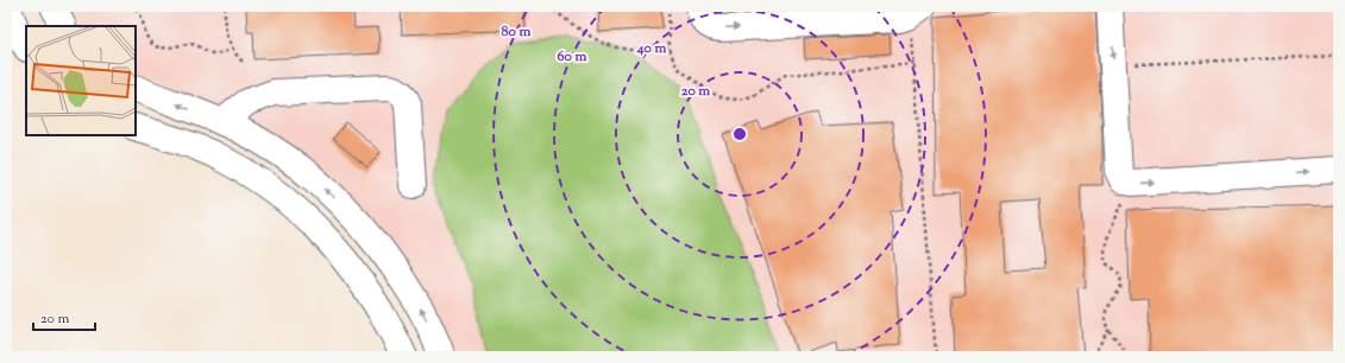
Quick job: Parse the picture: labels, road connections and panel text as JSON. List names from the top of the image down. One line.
{"scale_bar":"20 m","rings":["80 m","40 m","60 m","20 m"]}
